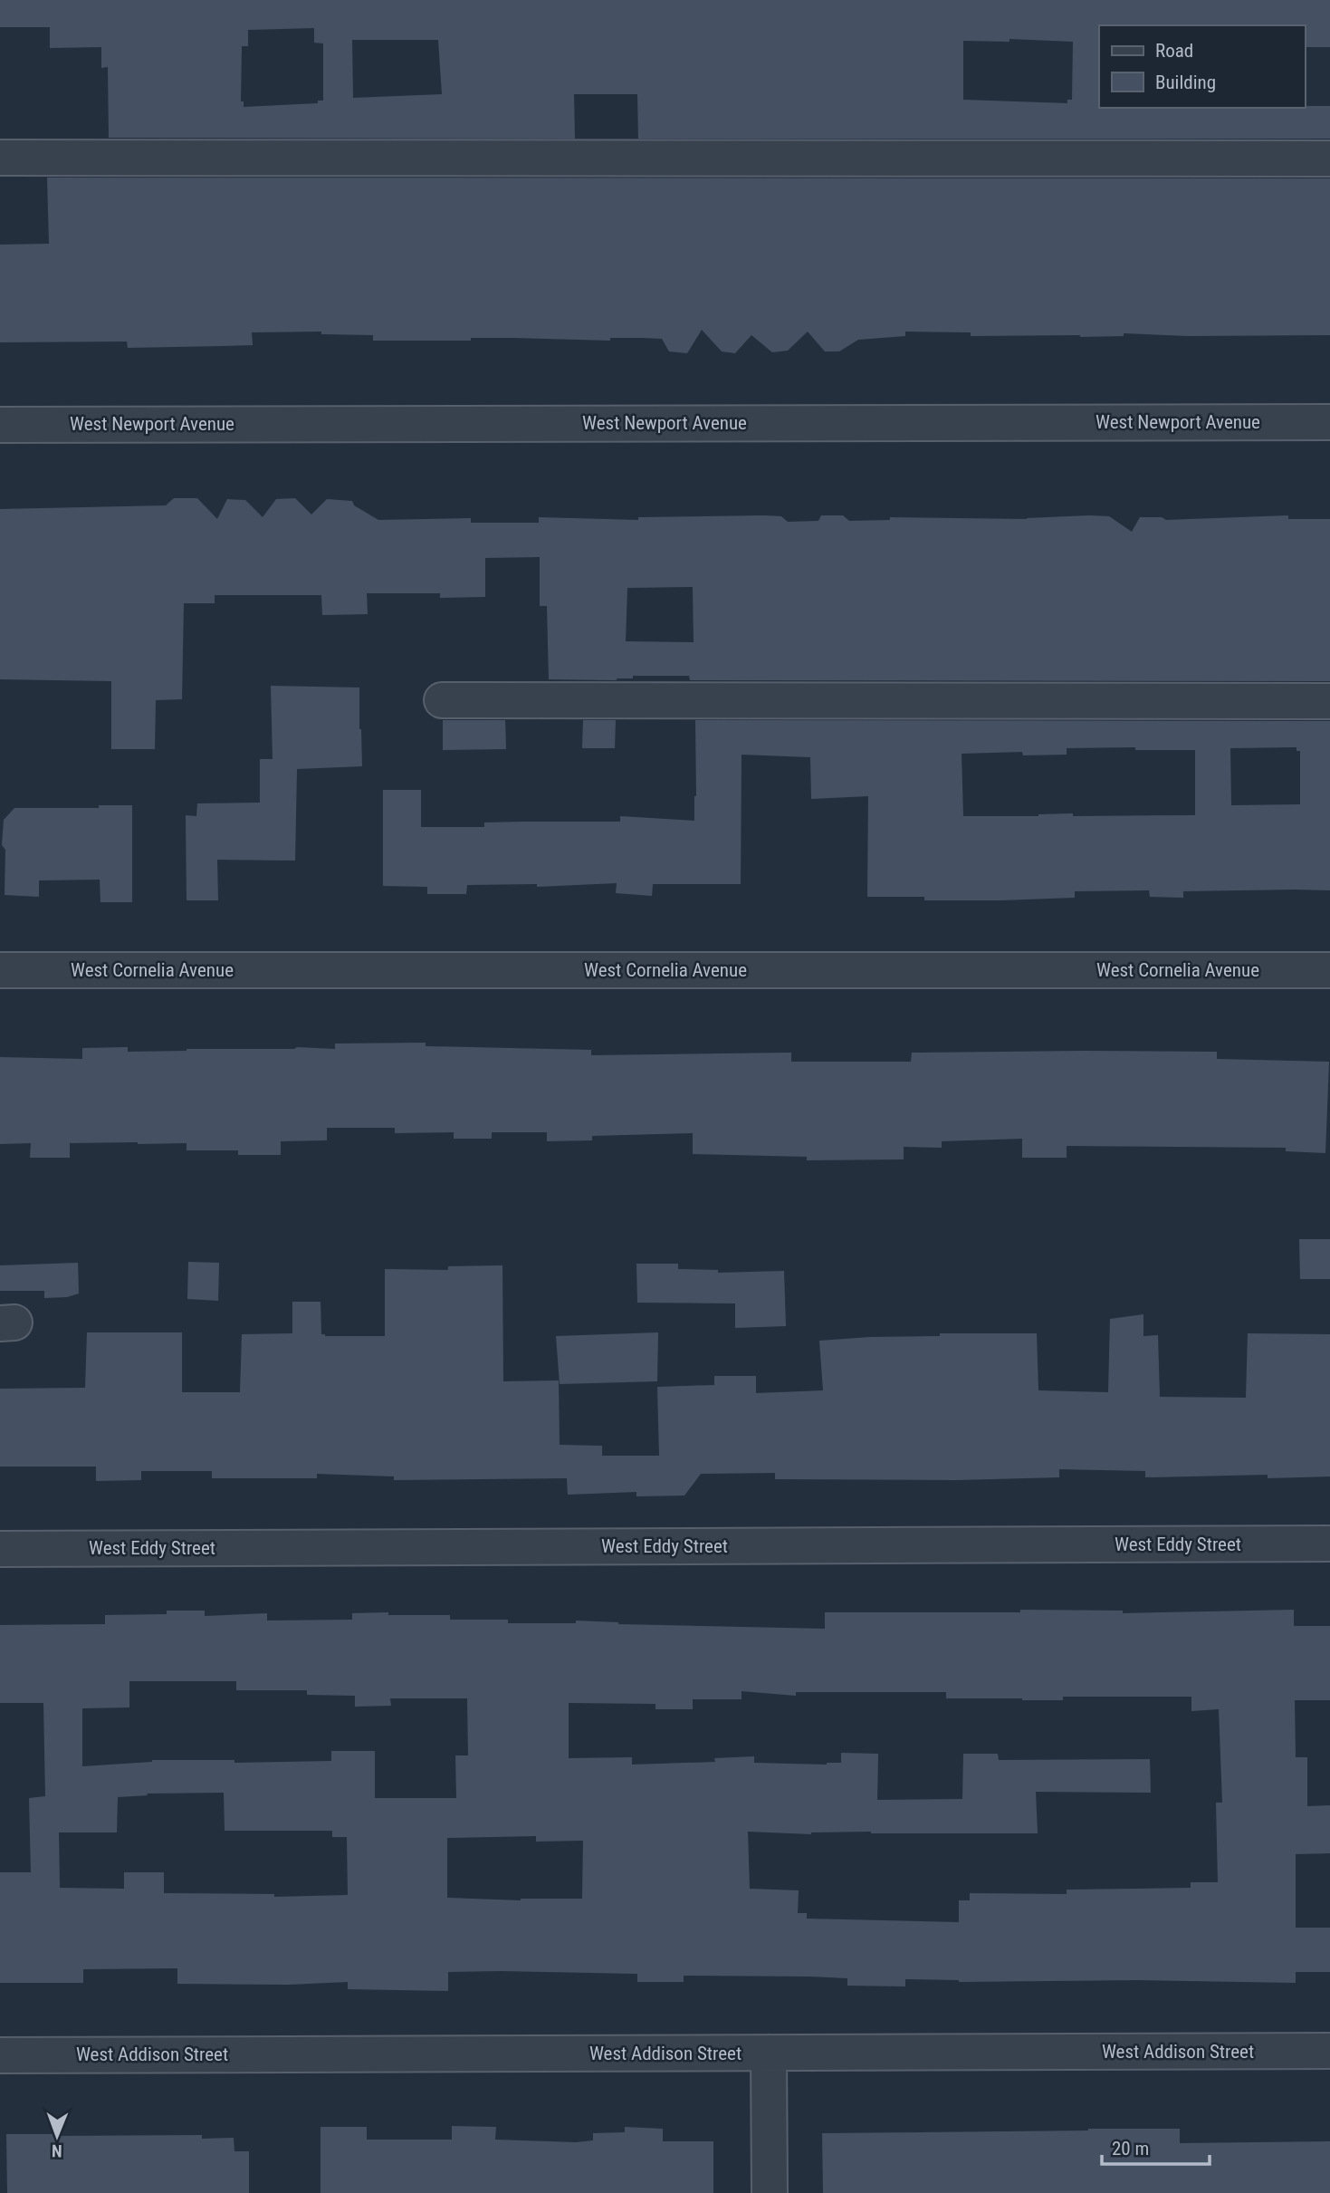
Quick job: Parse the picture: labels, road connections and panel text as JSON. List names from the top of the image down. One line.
{"streets":{"street":["West Newport Avenue","West Cornelia Avenue","West Eddy Street","West Addison Street"]},"legend":["Road","Building"],"scale_bar":"20 m","north":"bottom"}
